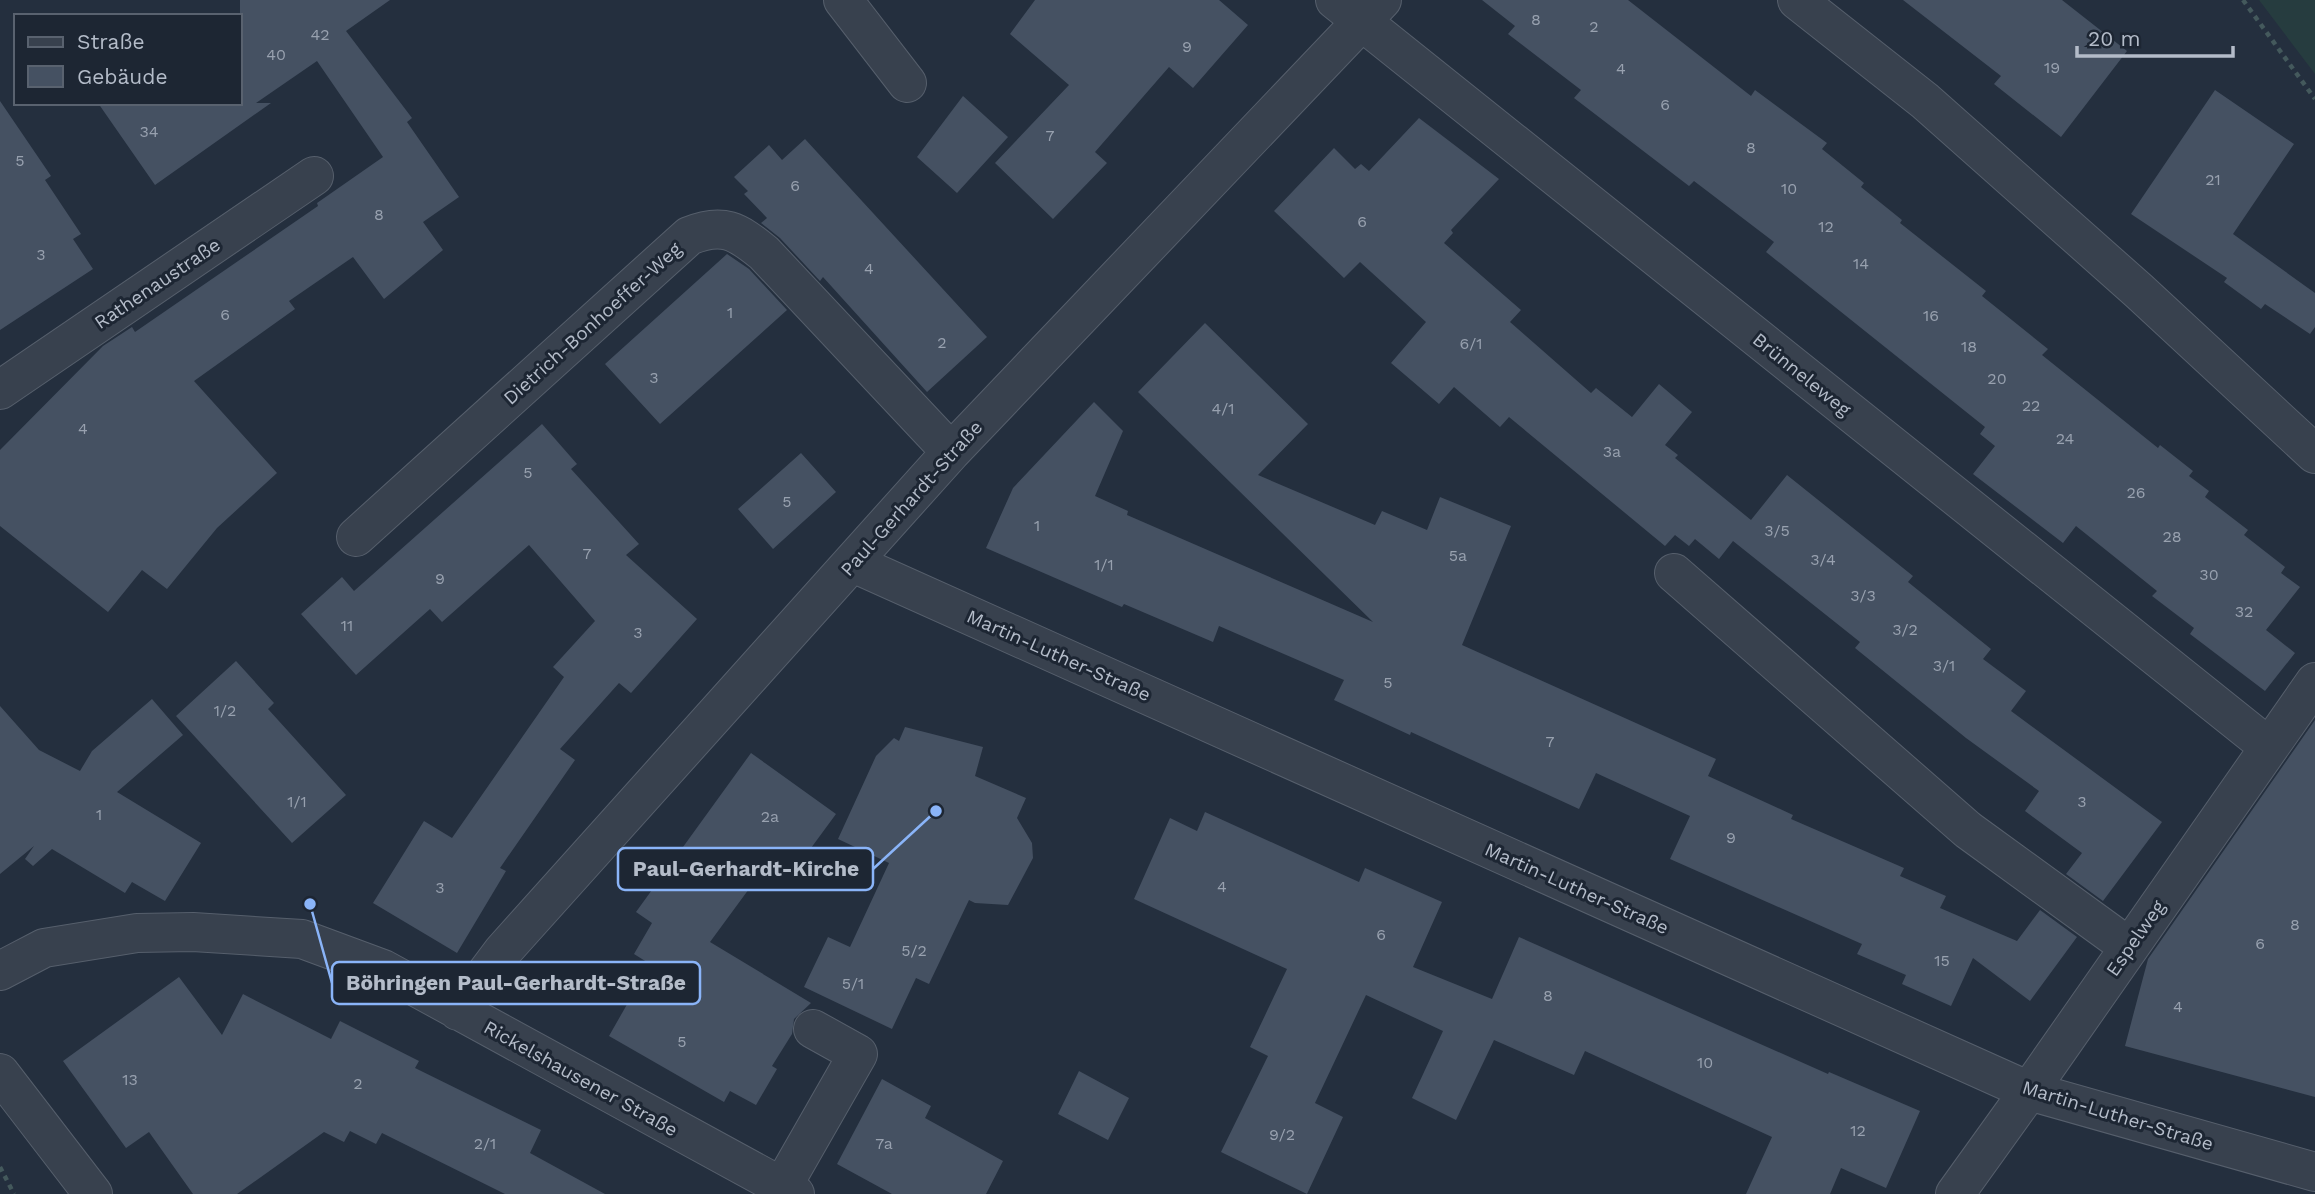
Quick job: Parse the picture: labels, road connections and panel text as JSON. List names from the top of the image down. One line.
{"streets":{"street":["Rathenaustraße","Dietrich-Bonhoeffer-Weg","Brünneleweg","Paul-Gerhardt-Straße","Martin-Luther-Straße","Espelweg","Rickelshausener Straße"]},"crossings":[["Dietrich-Bonhoeffer-Weg","Paul-Gerhardt-Straße"],["Brünneleweg","Paul-Gerhardt-Straße"],["Brünneleweg","Espelweg"],["Paul-Gerhardt-Straße","Martin-Luther-Straße"],["Paul-Gerhardt-Straße","Rickelshausener Straße"],["Martin-Luther-Straße","Espelweg"]],"places":["Paul-Gerhardt-Kirche","Böhringen Paul-Gerhardt-Straße"],"house_numbers":["8","2","42","9","40","19","4","6","34","7","8","5","21","6","10","8","6","12","3","14","4","1","6","16","2","6/1","18","3","20","22","4/1","4","24","3a","5","26","5","1","3/5","28","7","5a","3/4","1/1","30","9","3/3","32","11","3/2","3","3/1","5","1/2","7","1/1","3","1","2a","9","4","3","8","6","6","5/2","15","5/1","8","4","5","10","13","2","12","9/2","2/1","7a"],"legend":["Straße","Gebäude"],"scale_bar":"20 m"}
